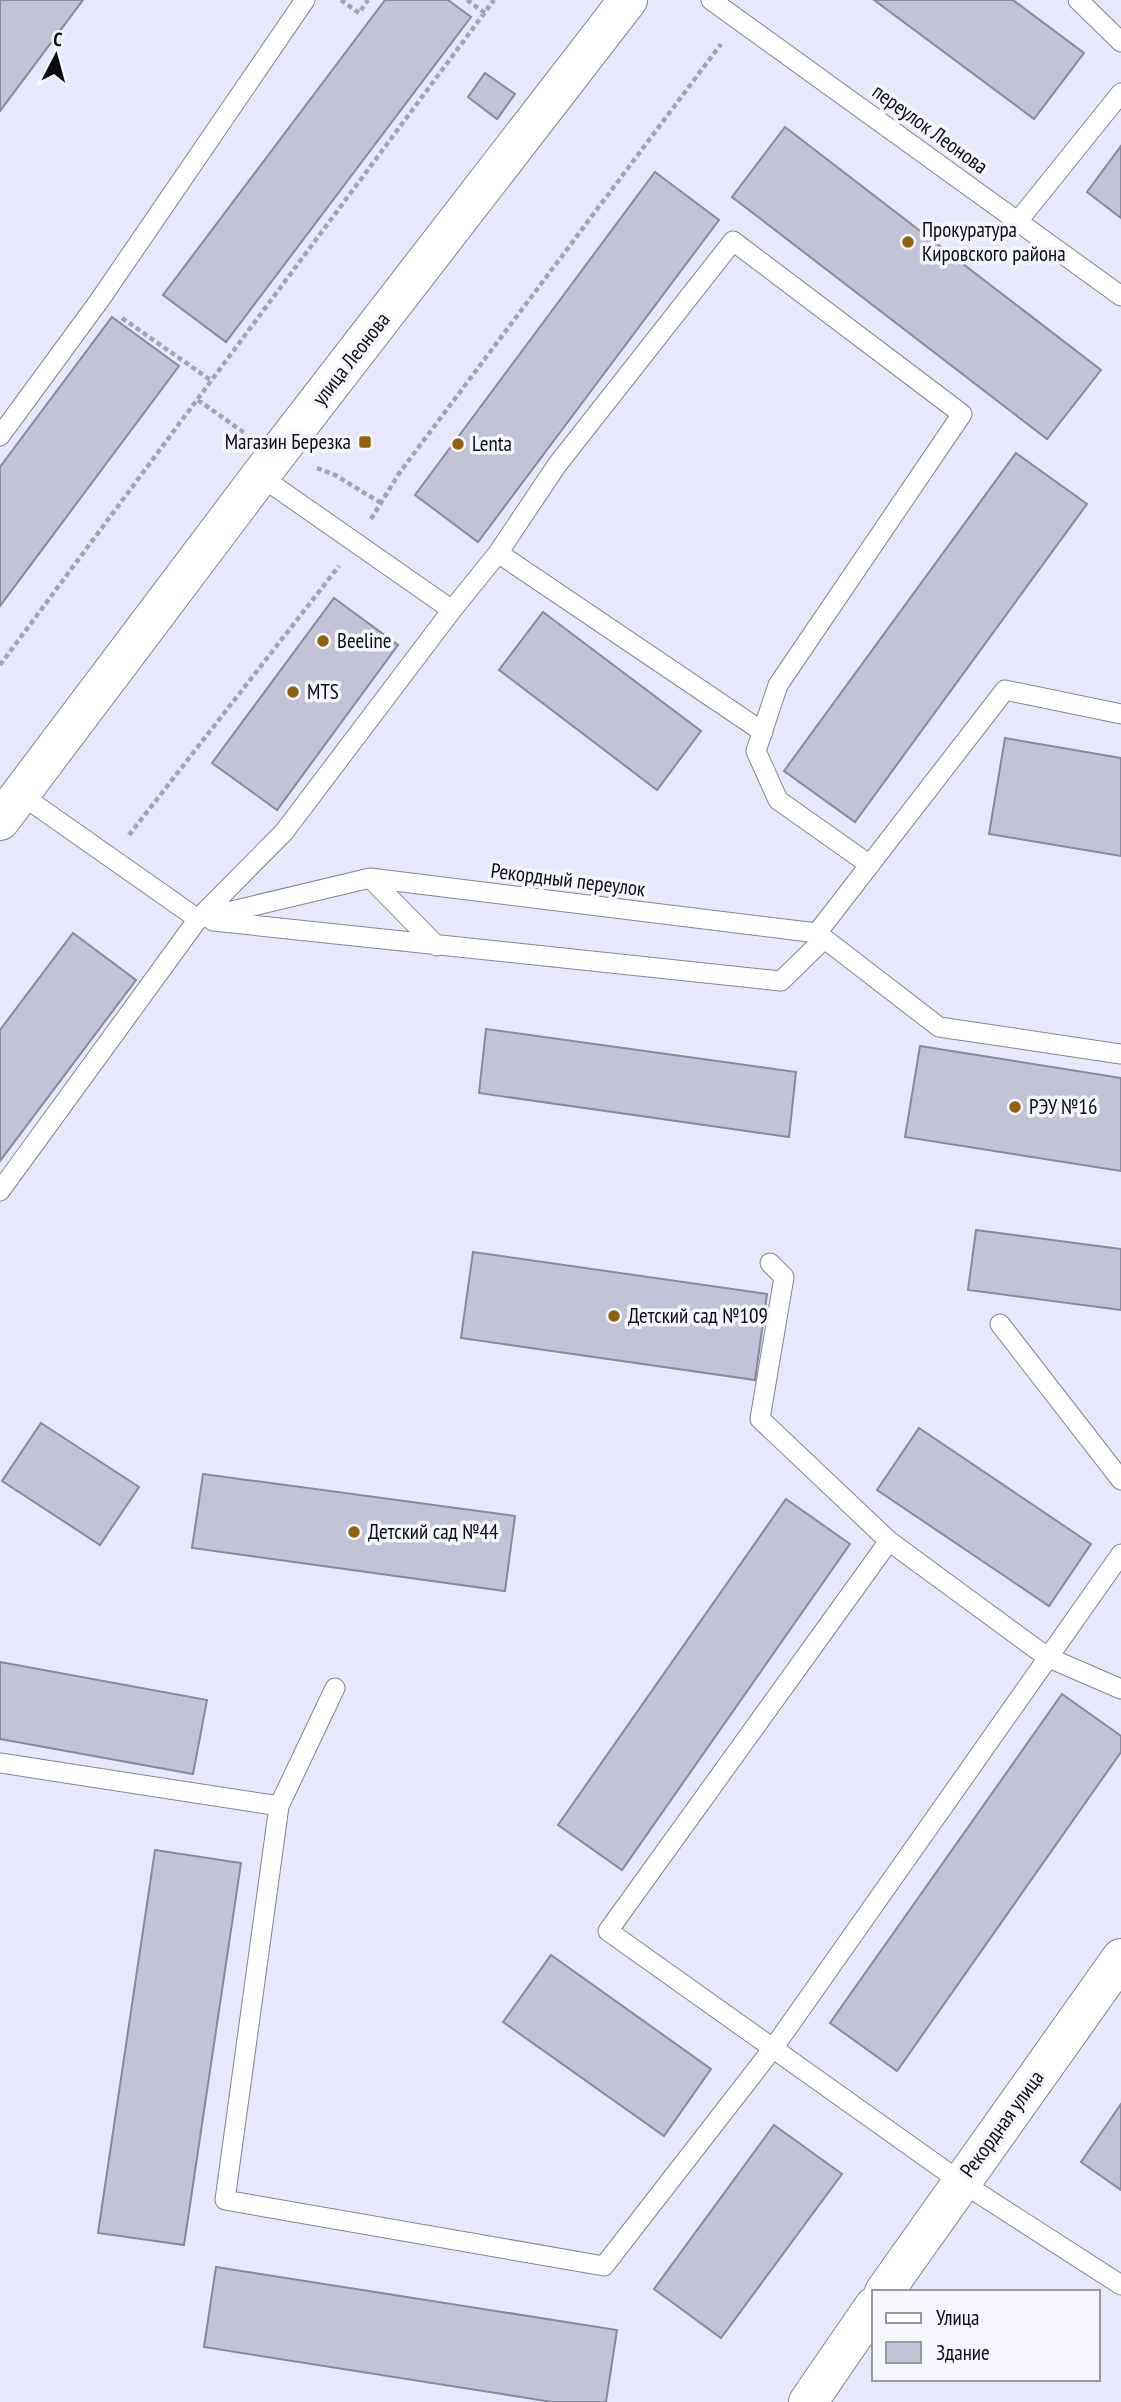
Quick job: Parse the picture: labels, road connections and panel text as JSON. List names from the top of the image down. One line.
{"streets":{"street":["улица Леонова","Рекордная улица"],"lane":["переулок Леонова","Рекордный переулок"]},"places":{"other":["Прокуратура Кировского района","Lenta","Beeline","MTS","РЭУ №16","Детский сад №109","Детский сад №44"],"transit":["Магазин Березка"]},"legend":["Улица","Здание"],"north":"top"}
